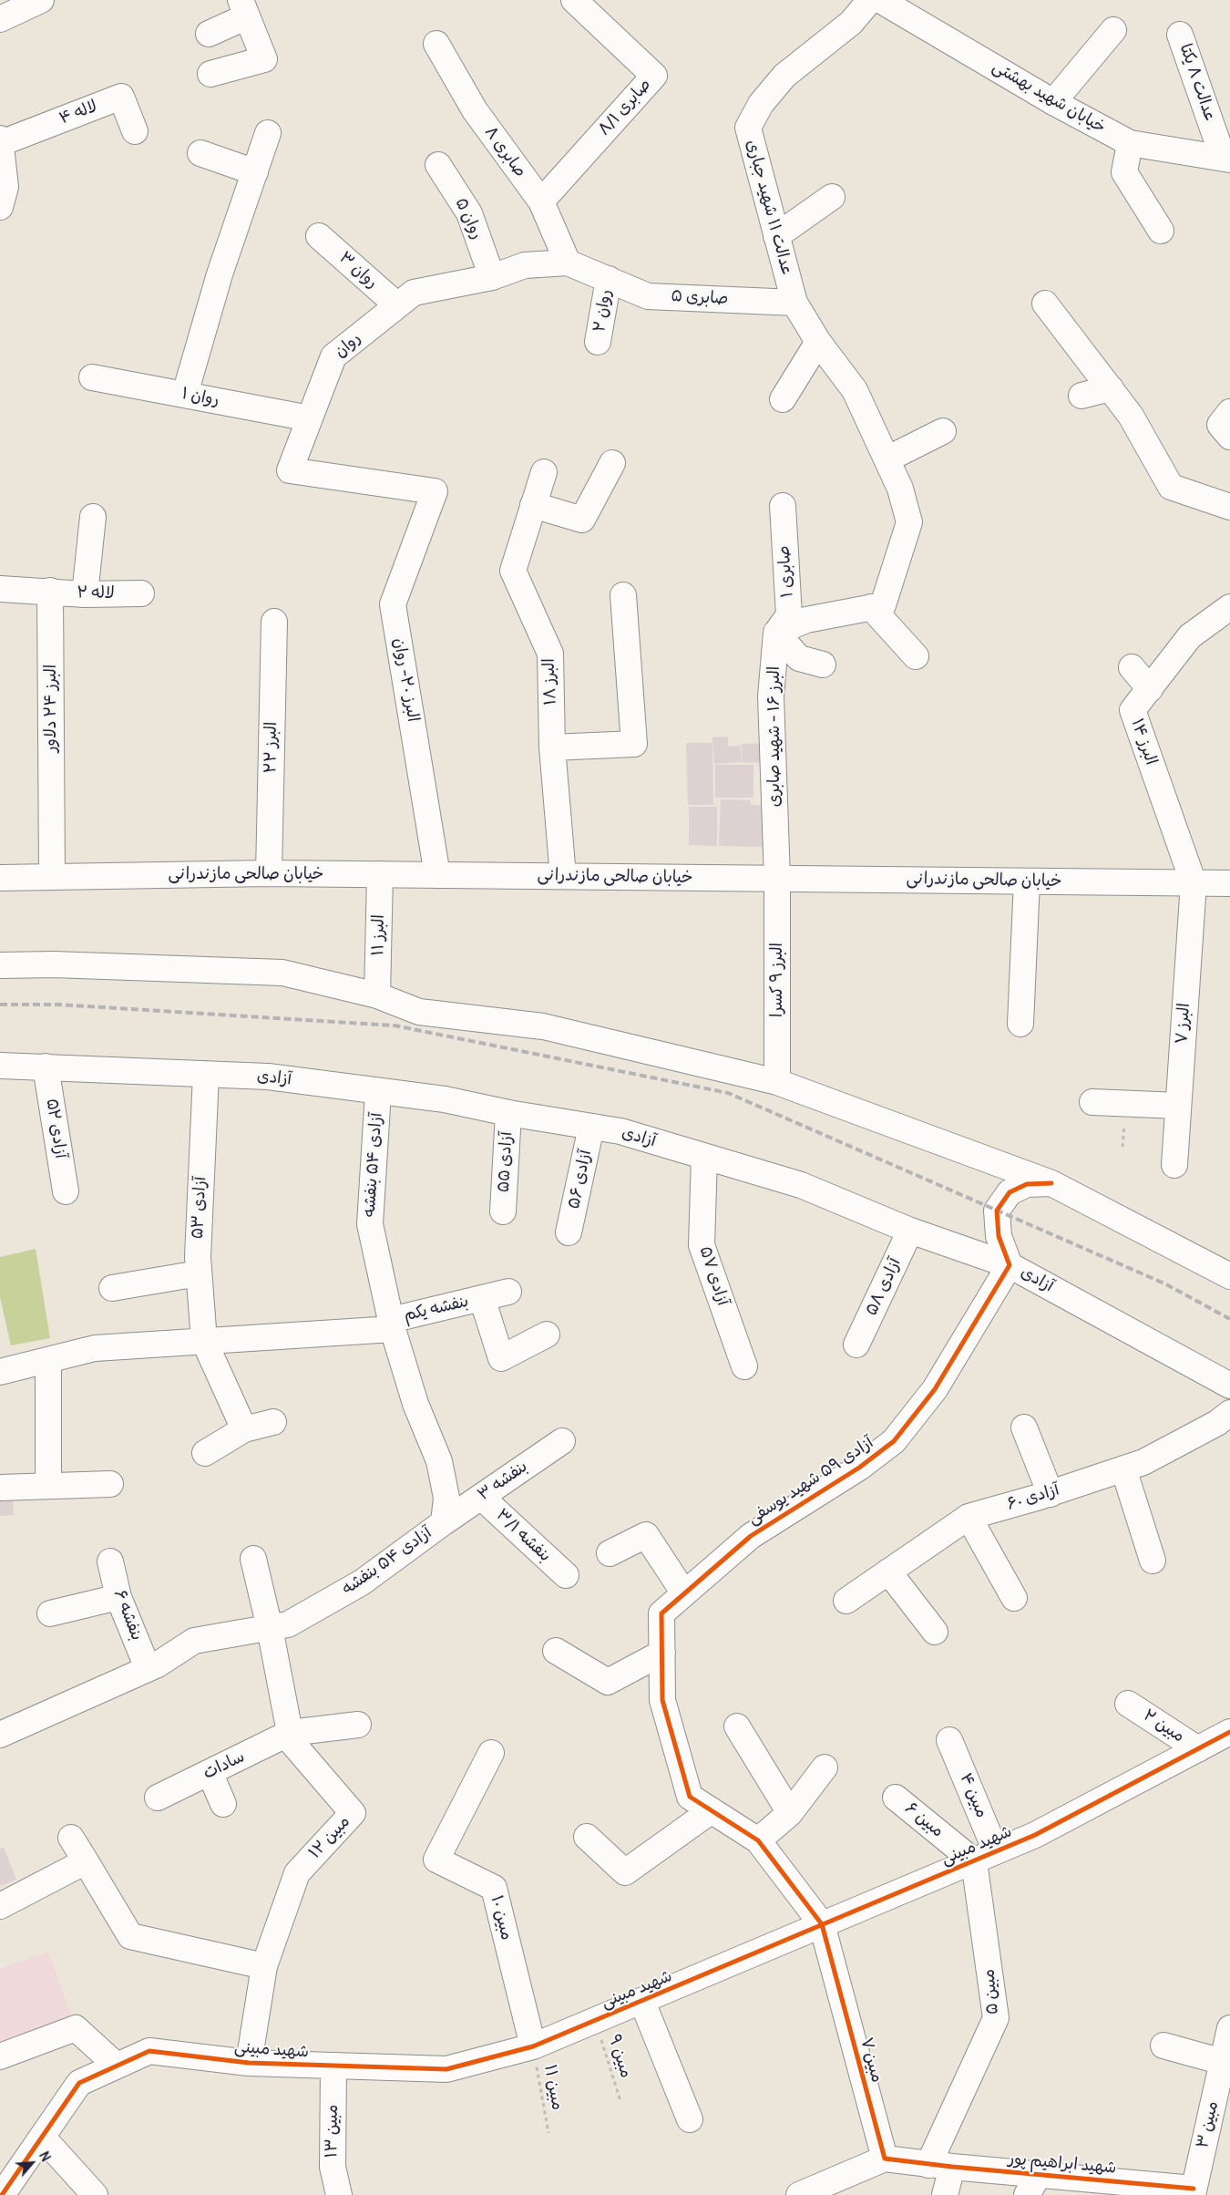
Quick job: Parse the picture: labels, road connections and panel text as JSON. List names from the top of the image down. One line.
{"streets":{"street":["عدالت ۸ یکتا","خیابان شهید بهشتی","صابری ۸/۱","لاله ۴","صابری ۸","عدالت ۱۱ شهید جباری","روان ۵","روان ۳","صابری ۵","روان ۲","روان","روان ۱","صابری ۱","لاله ۲","البرز ۲۰- روان","البرز ۱۸","البرز ۲۴ دلاور","البرز ۱۶ - شهید صابری","البرز ۱۴","البرز ۲۲","خیابان صالحی مازندرانی","البرز ۱۱","البرز ۹ کسرا","البرز ۷","آزادی","آزادی ۵۲","آزادی ۵۵","آزادی ۵۴ بنفشه","آزادی ۵۶","آزادی ۵۳","آزادی ۵۷","آزادی ۵۸","بنفشه یکم","بنفشه ۳","آزادی ۵۹ شهید یوسفی","آزادی ۶۰","بنفشه ۳/۱","بنفشه ۶","مبین ۲","سادات","مبین ۴","مبین ۶","مبین ۱۲","شهید مبینی","مبین ۱۰","مبین ۵","مبین ۷","مبین ۳","مبین ۱۳","شهید ابراهیم پور"],"path":["مبین ۹","مبین ۱۱"]},"crossings":[["عدالت ۸ یکتا","خیابان شهید بهشتی"],["صابری ۸/۱","صابری ۸"],["صابری ۸","روان"],["عدالت ۱۱ شهید جباری","صابری ۵"],["روان ۵","روان"],["روان ۳","روان"],["صابری ۵","روان ۲"],["صابری ۵","روان"],["روان ۲","روان"],["روان","روان ۱"],["روان","البرز ۲۰- روان"],["صابری ۱","البرز ۱۶ - شهید صابری"],["لاله ۲","البرز ۲۴ دلاور"],["البرز ۲۰- روان","خیابان صالحی مازندرانی"],["البرز ۱۸","خیابان صالحی مازندرانی"],["البرز ۲۴ دلاور","خیابان صالحی مازندرانی"],["البرز ۱۶ - شهید صابری","خیابان صالحی مازندرانی"],["البرز ۱۶ - شهید صابری","البرز ۹ کسرا"],["البرز ۱۴","خیابان صالحی مازندرانی"],["البرز ۱۴","البرز ۷"],["البرز ۲۲","خیابان صالحی مازندرانی"],["خیابان صالحی مازندرانی","البرز ۱۱"],["خیابان صالحی مازندرانی","البرز ۹ کسرا"],["خیابان صالحی مازندرانی","البرز ۷"],["آزادی","آزادی ۵۲"],["آزادی","آزادی ۵۵"],["آزادی","آزادی ۵۴ بنفشه"],["آزادی","آزادی ۵۶"],["آزادی","آزادی ۵۳"],["آزادی","آزادی ۵۷"],["آزادی","آزادی ۵۸"],["آزادی","آزادی ۵۹ شهید یوسفی"],["آزادی ۵۴ بنفشه","بنفشه یکم"],["آزادی ۵۴ بنفشه","بنفشه ۳"],["آزادی ۵۴ بنفشه","بنفشه ۶"],["آزادی ۵۴ بنفشه","مبین ۱۲"],["آزادی ۵۳","بنفشه یکم"],["بنفشه ۳","بنفشه ۳/۱"],["مبین ۲","شهید مبینی"],["سادات","مبین ۱۲"],["مبین ۴","مبین ۶"],["مبین ۴","شهید مبینی"],["مبین ۴","مبین ۵"],["مبین ۶","شهید مبینی"],["مبین ۶","مبین ۵"],["مبین ۱۲","شهید مبینی"],["شهید مبینی","مبین ۱۰"],["شهید مبینی","مبین ۵"],["شهید مبینی","مبین ۹"],["شهید مبینی","مبین ۷"],["شهید مبینی","مبین ۱۱"],["شهید مبینی","مبین ۱۳"],["مبین ۱۰","مبین ۱۱"],["مبین ۵","شهید ابراهیم پور"],["مبین ۳","شهید ابراهیم پور"]],"north":"top right"}
